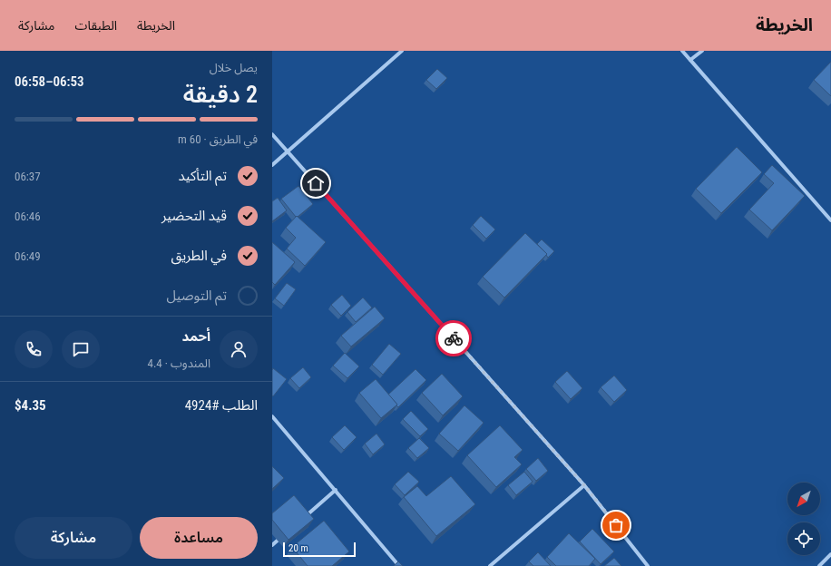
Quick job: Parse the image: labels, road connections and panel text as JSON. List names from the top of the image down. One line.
{"scale_bar":"20 m","north":"bottom left","page":{"header":"الخريطة","nav":["الخريطة","الطبقات","مشاركة"],"heading":["2 دقيقة","يصل خلال","06:53–06:58"],"panel":["أحمد","المندوب · 4.4","الطلب #4924","$4.35"],"bar":"في الطريق · 60 m","list":[["تم التأكيد","06:37"],["قيد التحضير","06:46"],["في الطريق","06:49"],"تم التوصيل"],"buttons":["مساعدة","مشاركة"],"scale":"20 m"}}
